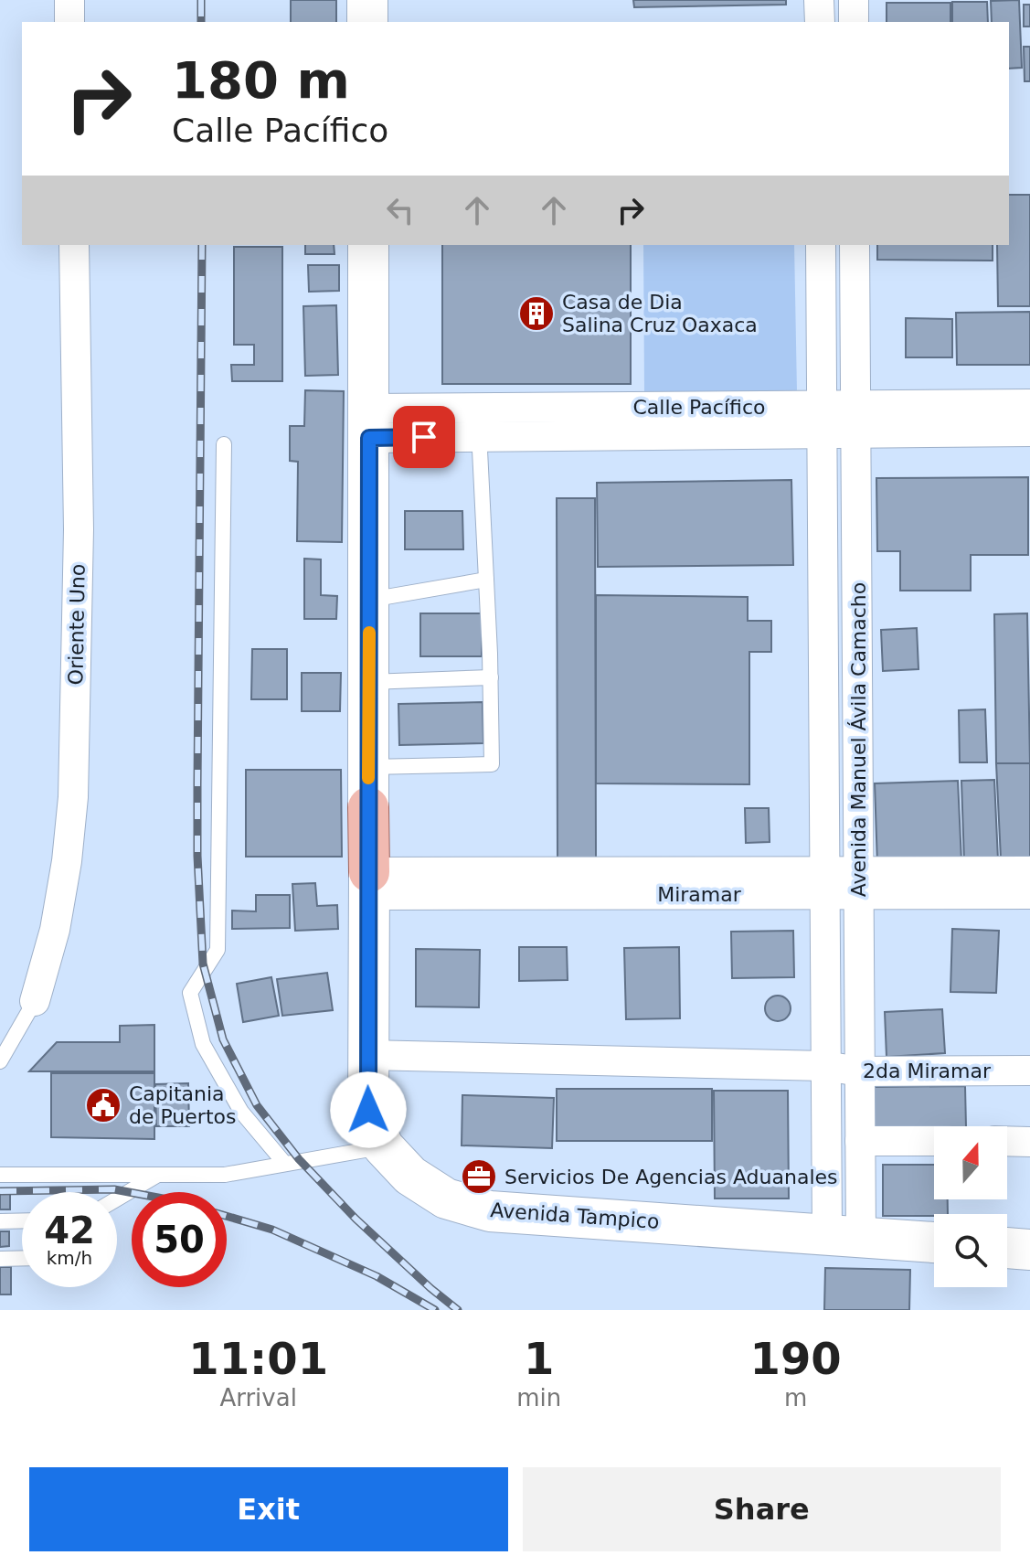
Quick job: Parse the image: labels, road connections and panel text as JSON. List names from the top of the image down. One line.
{"streets":{"main road":["Avenida Tampico"],"street":["Calle Pacífico","Oriente Uno","Avenida Manuel Ávila Camacho","Miramar","2da Miramar"]},"crossings":[["Calle Pacífico","Avenida Manuel Ávila Camacho"],["Calle Pacífico","Avenida Tampico"],["Avenida Manuel Ávila Camacho","Miramar"],["Avenida Manuel Ávila Camacho","2da Miramar"],["Avenida Manuel Ávila Camacho","Avenida Tampico"],["Miramar","Avenida Tampico"]],"places":{"building":["Casa de Dia Salina Cruz Oaxaca"],"public building":["Capitania de Puertos"],"office":["Servicios De Agencias Aduanales"]},"north":"top","page":{"turn":["180 m","Calle Pacífico"],"speed":"42 km/h","limit":"50","eta":["11:01","Arrival","1","min","190","m"],"buttons":["Exit","Share"]}}
